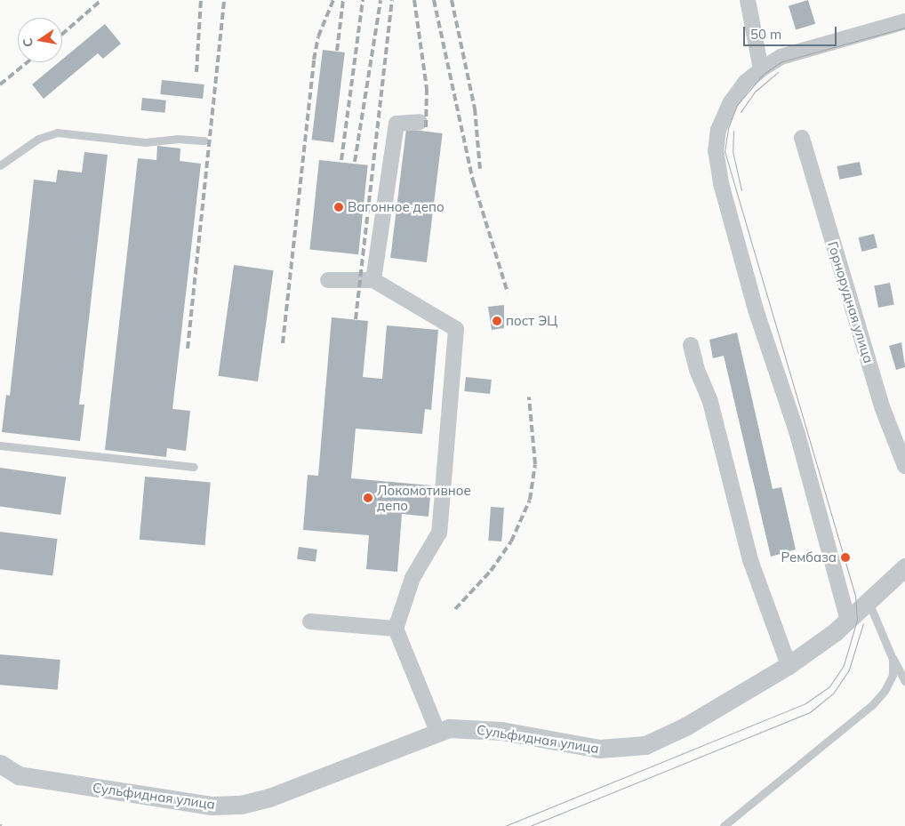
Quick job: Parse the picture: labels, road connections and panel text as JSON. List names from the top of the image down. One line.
{"streets":{"street":["Горнорудная улица","Сульфидная улица"]},"places":["Вагонное депо","пост ЭЦ","Локомотивное депо","Рембаза"],"scale_bar":"50 m","north":"left"}
